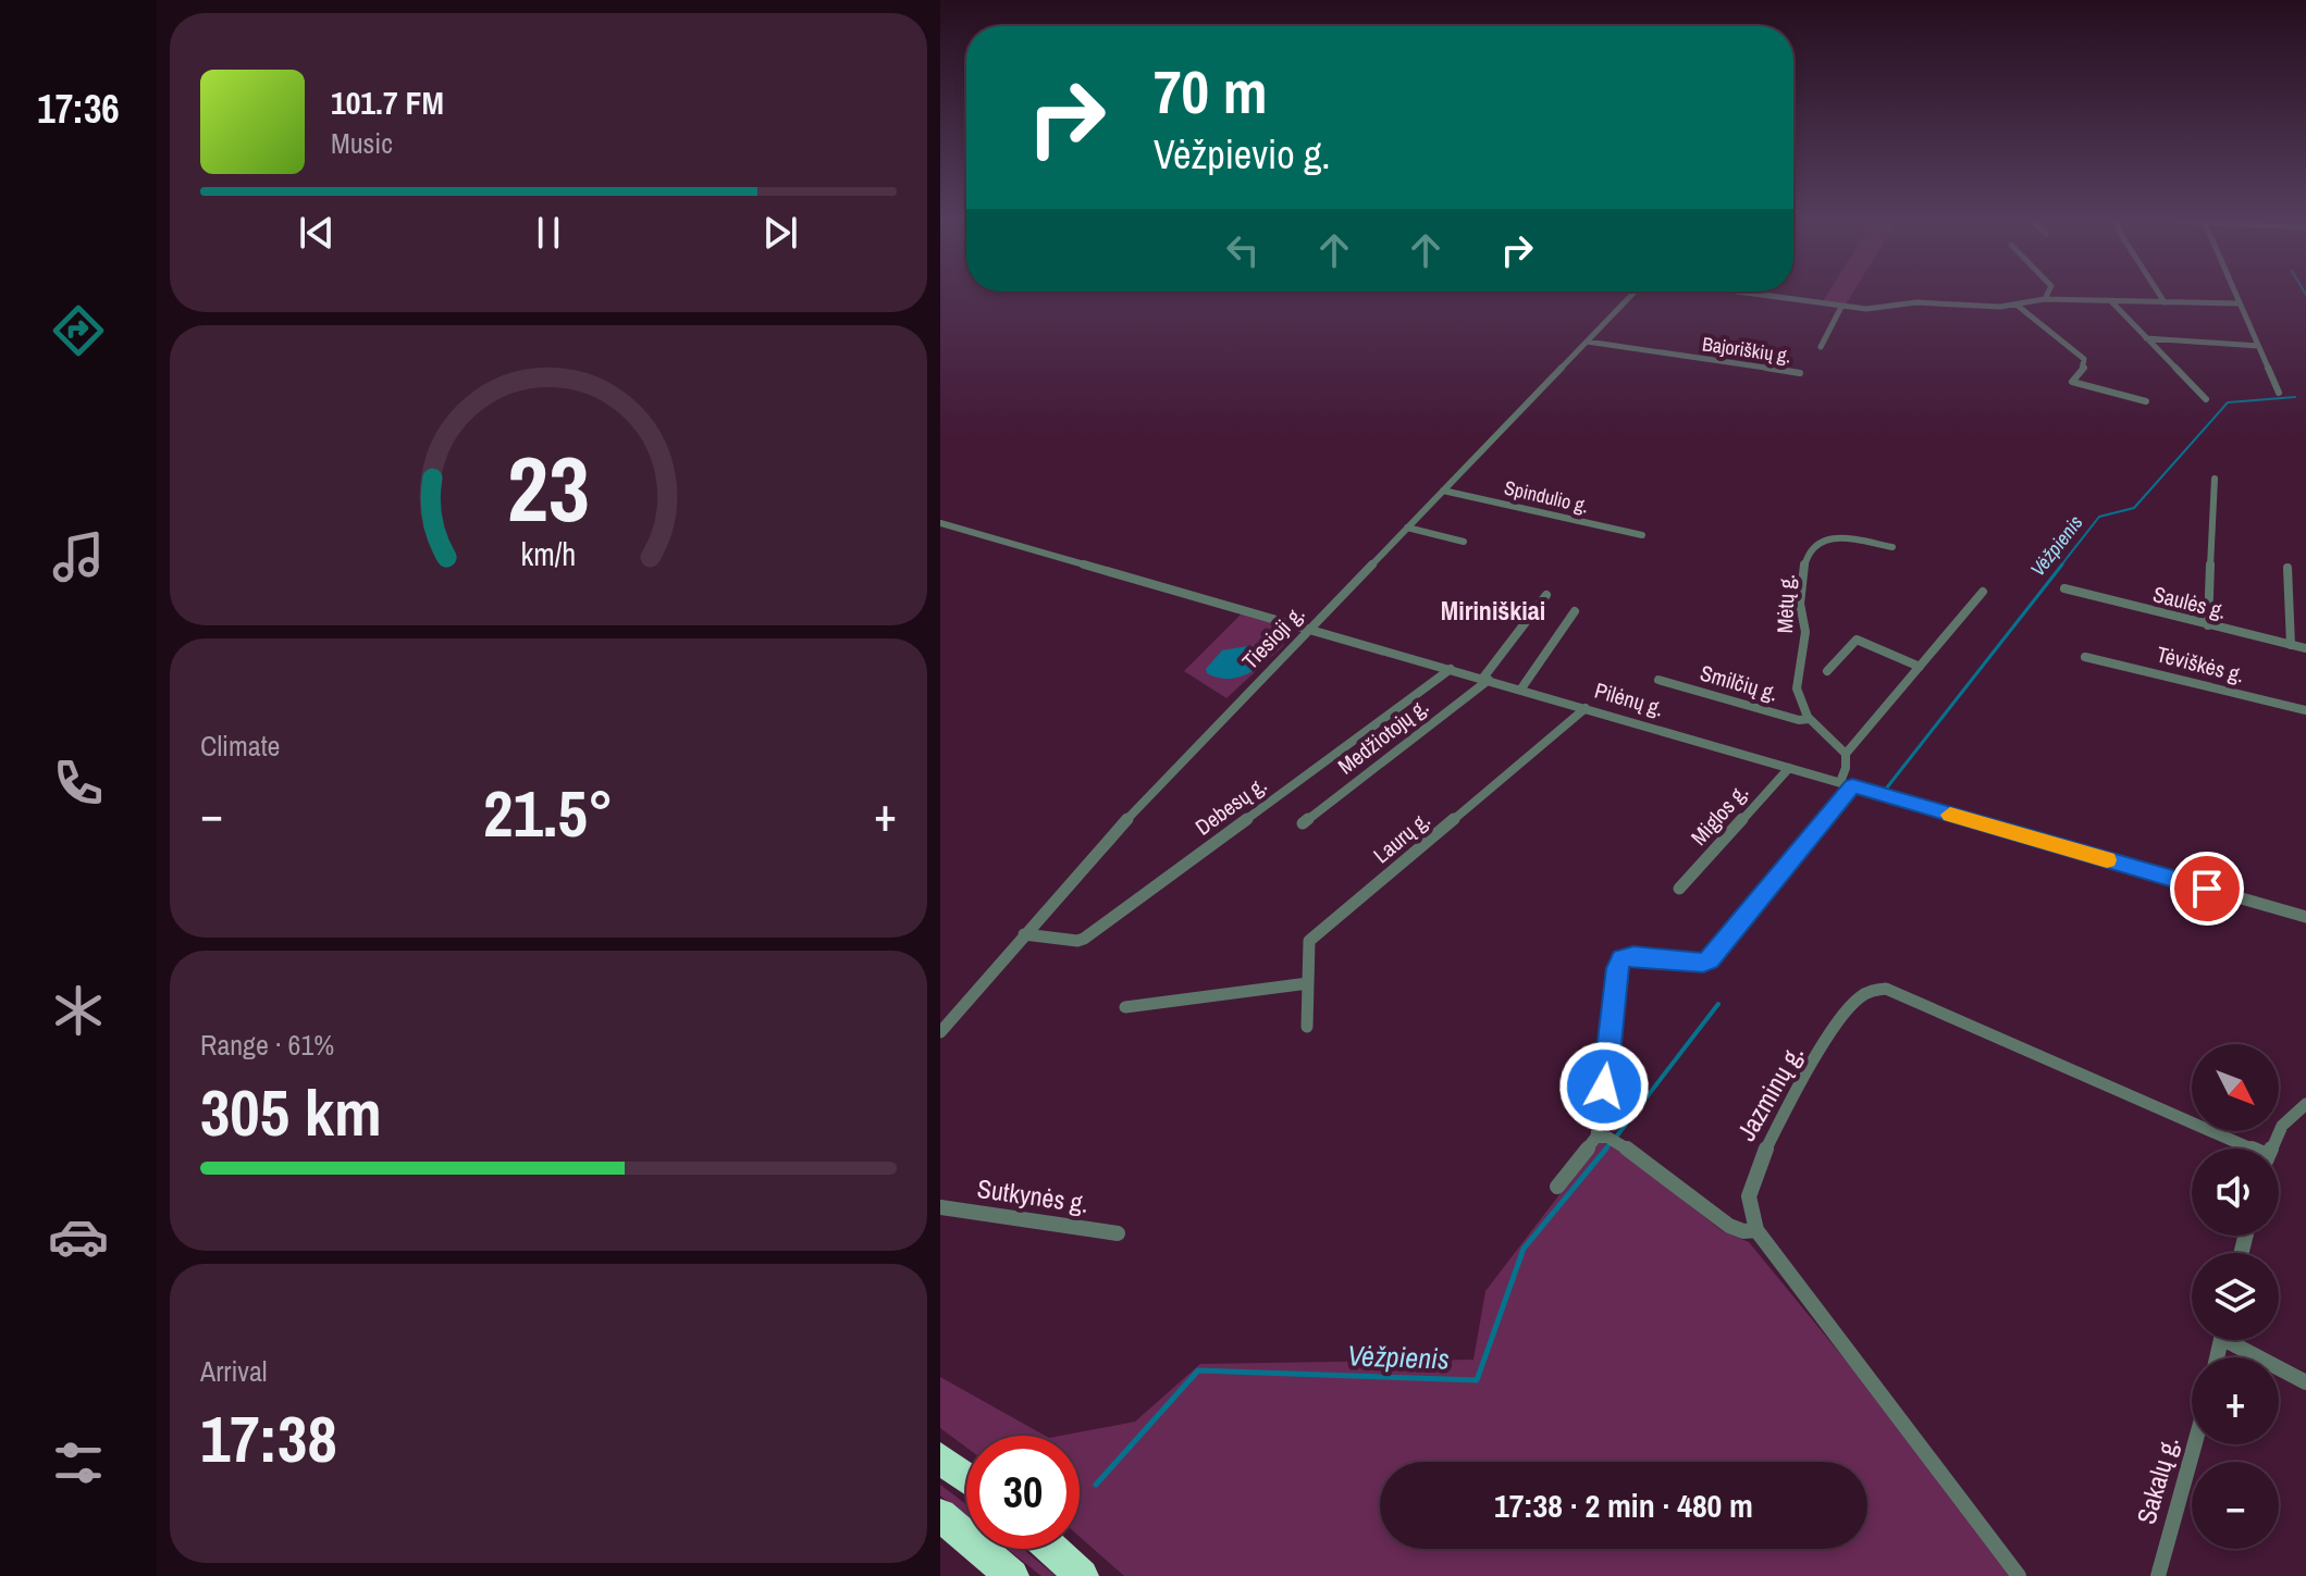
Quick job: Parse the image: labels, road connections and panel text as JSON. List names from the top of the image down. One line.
{"streets":{"street":["Bajoriškių g.","Spindulio g.","Saulės g.","Mėtų g.","Tiesioji g.","Tėviškės g.","Smilčių g.","Pilėnų g.","Medžiotojų g.","Debesų g.","Miglos g.","Laurų g.","Jazminų g.","Sutkynės g.","Sakalų g."]},"crossings":[["Bajoriškių g.","Tiesioji g."],["Spindulio g.","Tiesioji g."],["Mėtų g.","Smilčių g."],["Tiesioji g.","Pilėnų g."],["Tiesioji g.","Debesų g."],["Pilėnų g.","Medžiotojų g."],["Pilėnų g.","Debesų g."],["Pilėnų g.","Miglos g."],["Pilėnų g.","Laurų g."]],"districts":["Miriniškiai"],"water":["Vėžpienis"],"north":"bottom right","page":{"tabs":"17:36","turn":["70 m","Vėžpievio g."],"song":["101.7 FM","Music"],"tile":["Climate",["Range · 61%","305 km"],["Arrival","17:38"]],"heat":["−","21.5°","+"],"map_buttons":["+","−"],"limit":"30","trip":"17:38 · 2 min · 480 m","gauge":["23","km/h"]}}
